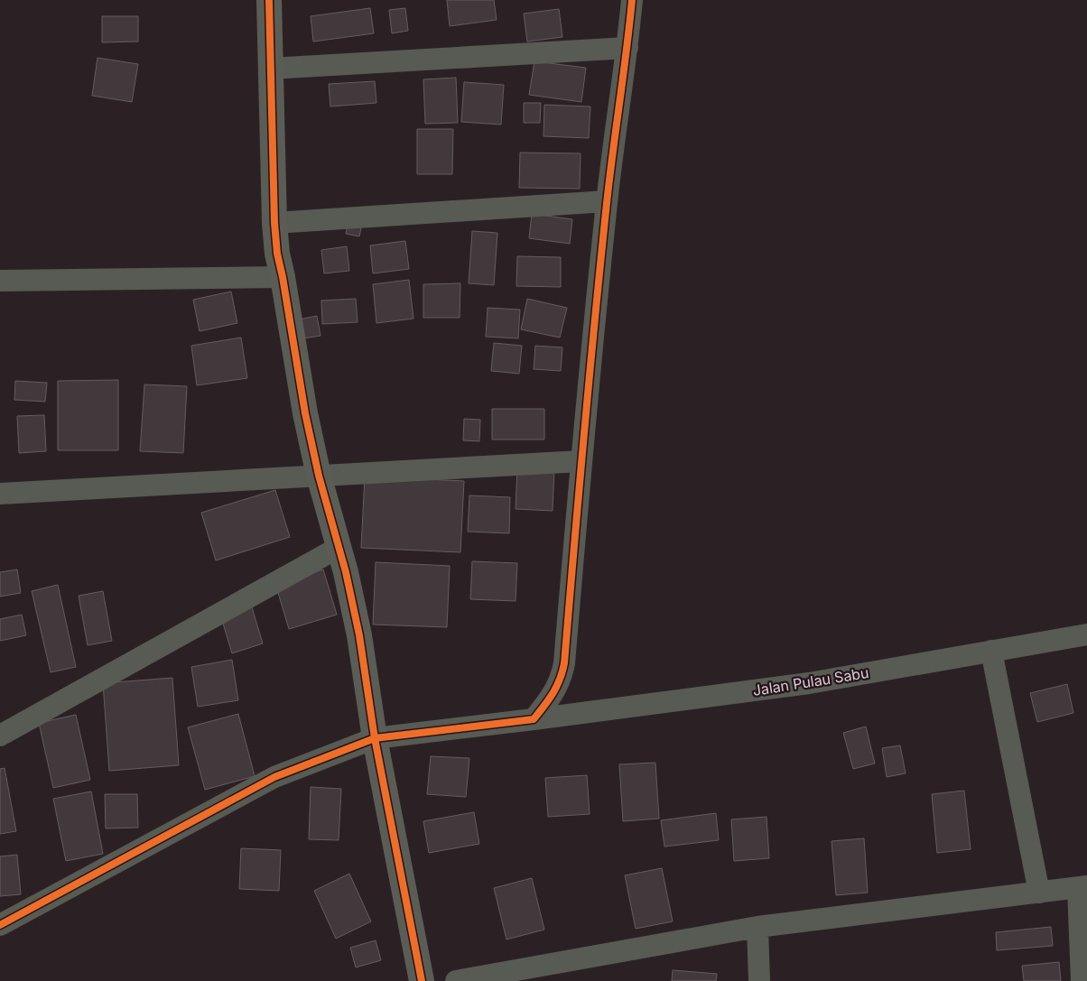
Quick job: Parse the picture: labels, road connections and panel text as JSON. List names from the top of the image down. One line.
{"streets":{"street":["Jalan Pulau Sabu"]}}
